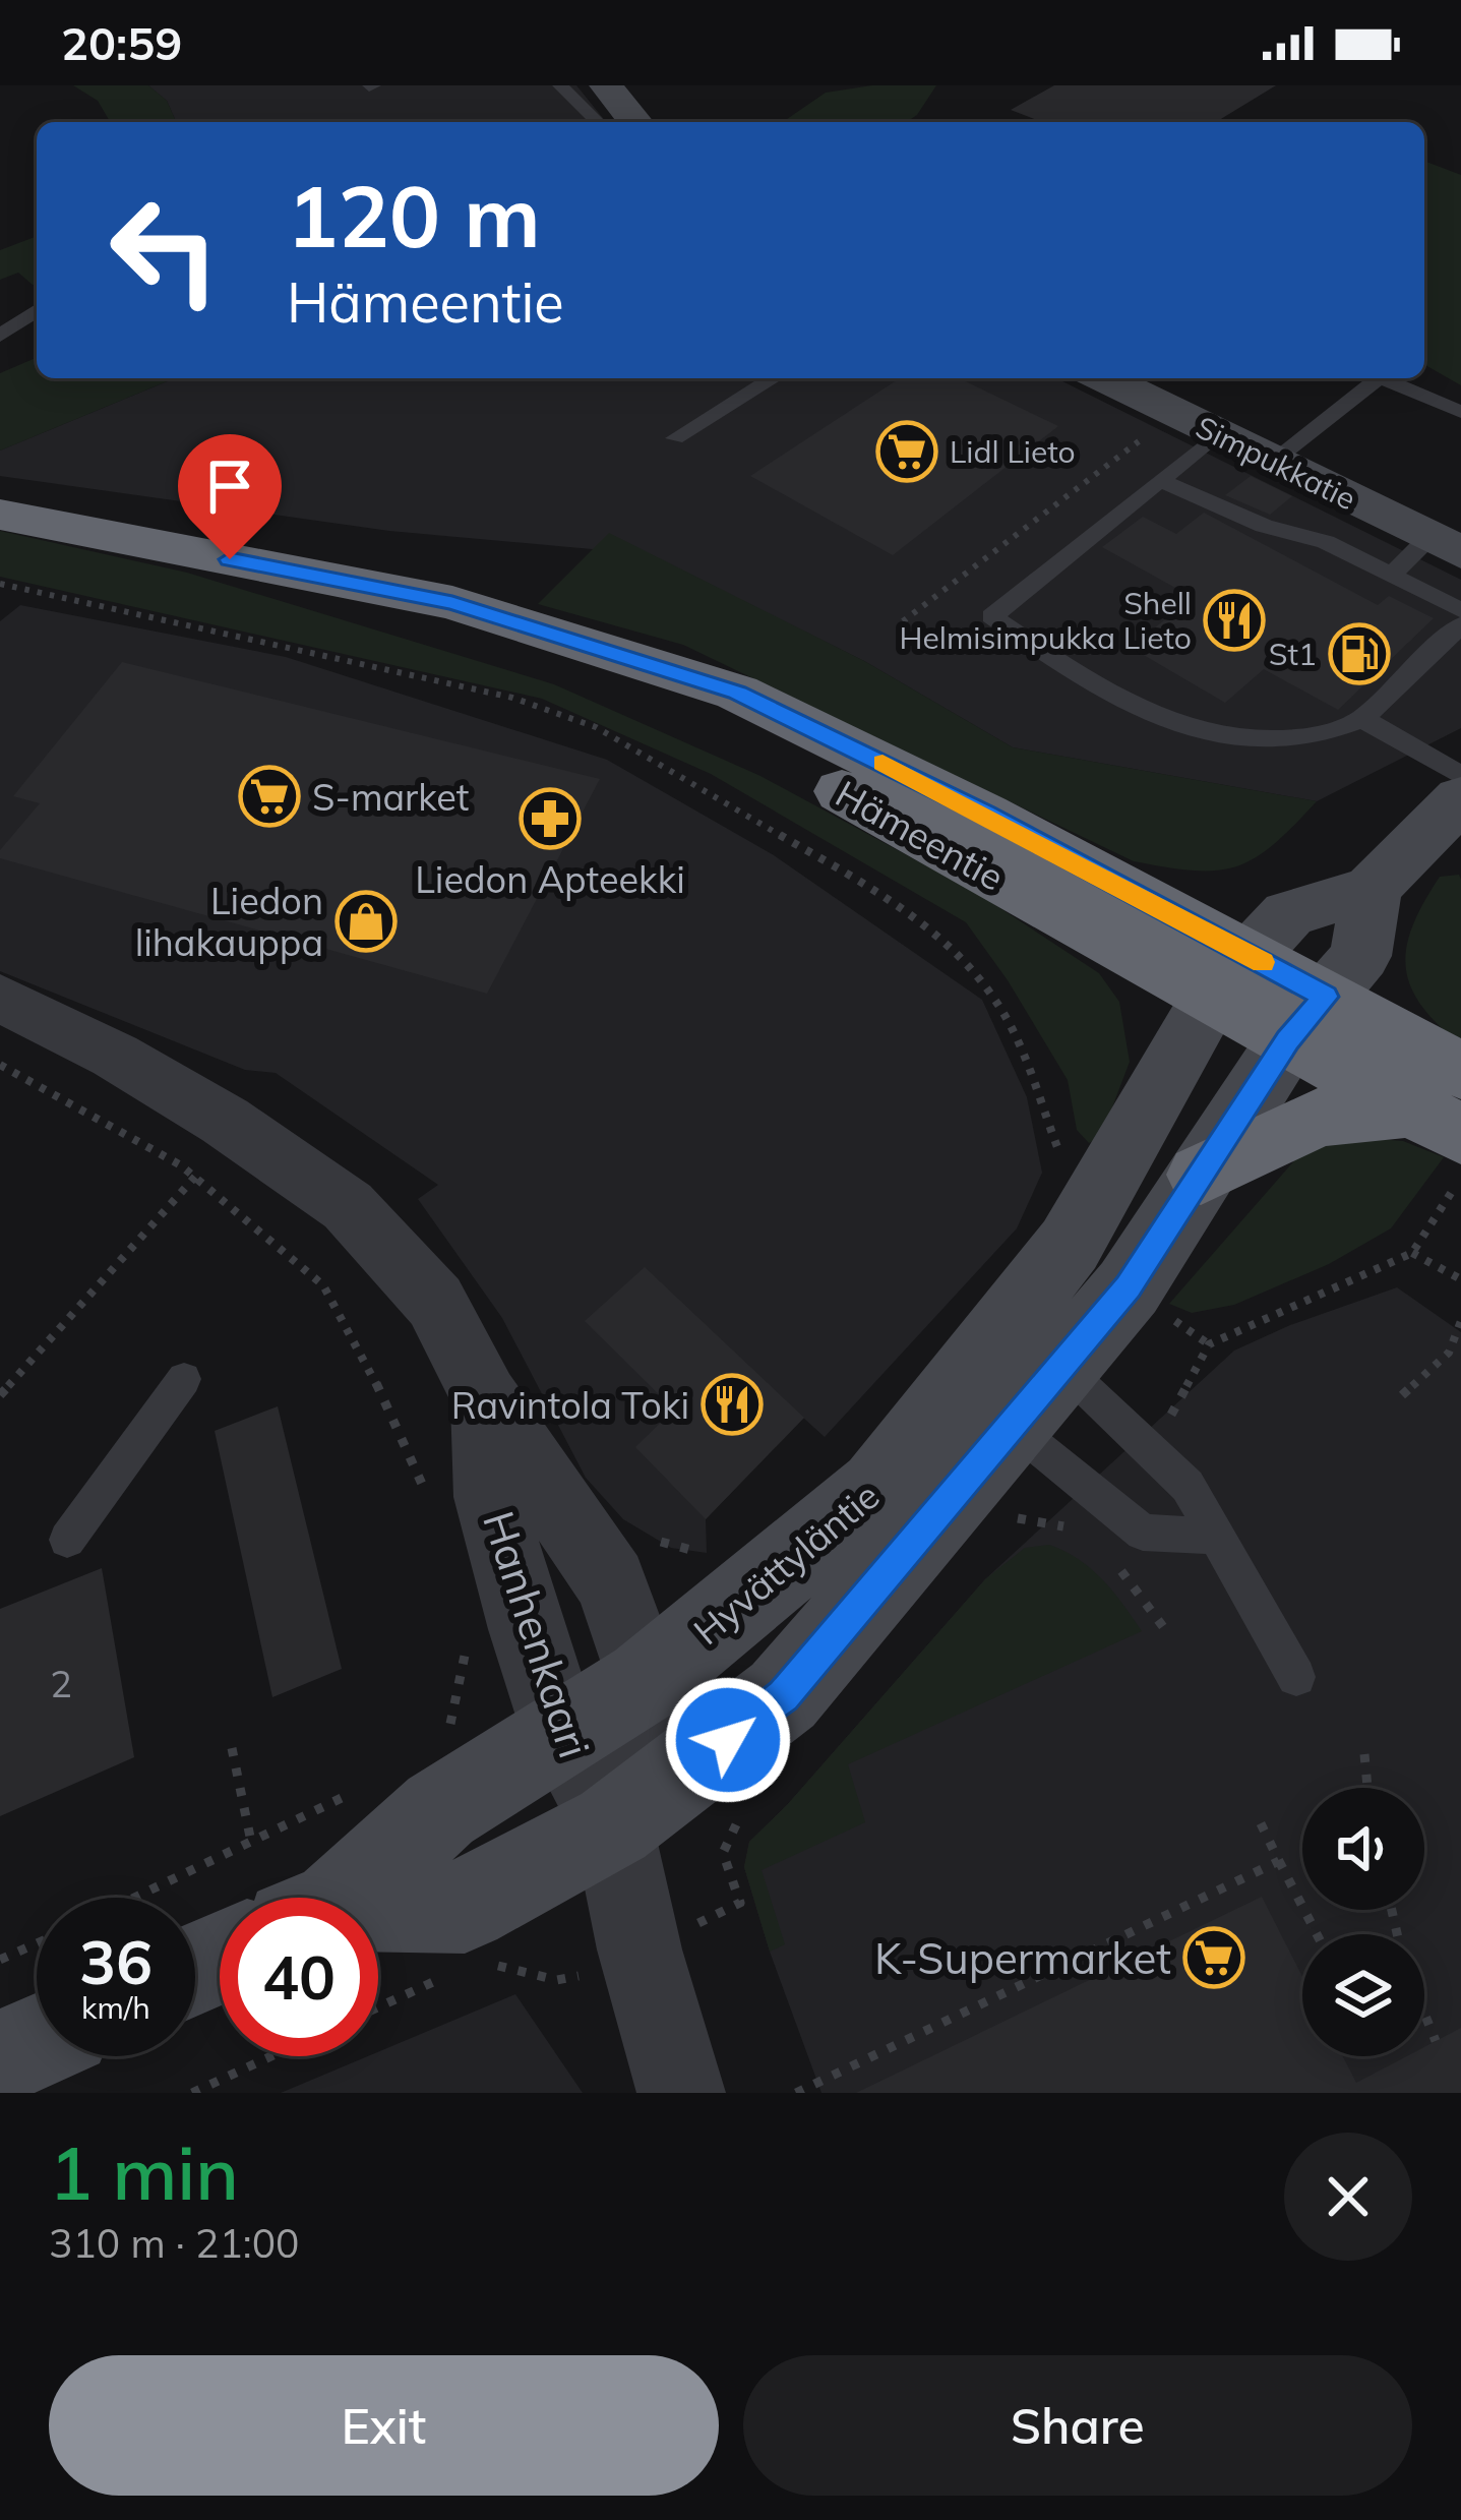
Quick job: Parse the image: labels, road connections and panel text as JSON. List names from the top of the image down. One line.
{"streets":{"highway":["Hämeentie"],"street":["Simpukkatie","Hyvättyläntie","Hanhenkaari"]},"crossings":[["Hämeentie","Hyvättyläntie"],["Hyvättyläntie","Hanhenkaari"]],"places":{"supermarket":["Lidl Lieto","S-market","K-Supermarket"],"restaurant":["Shell Helmisimpukka Lieto","Ravintola Toki"],"fuel station":["St1"],"pharmacy":["Liedon Apteekki"],"shop":["Liedon lihakauppa"]},"house_numbers":["2"],"page":{"status":"20:59","turn":["120 m","Hämeentie"],"speed":"36 km/h","limit":"40","heading":["1 min","310 m · 21:00"],"buttons":["Exit","Share"]}}
